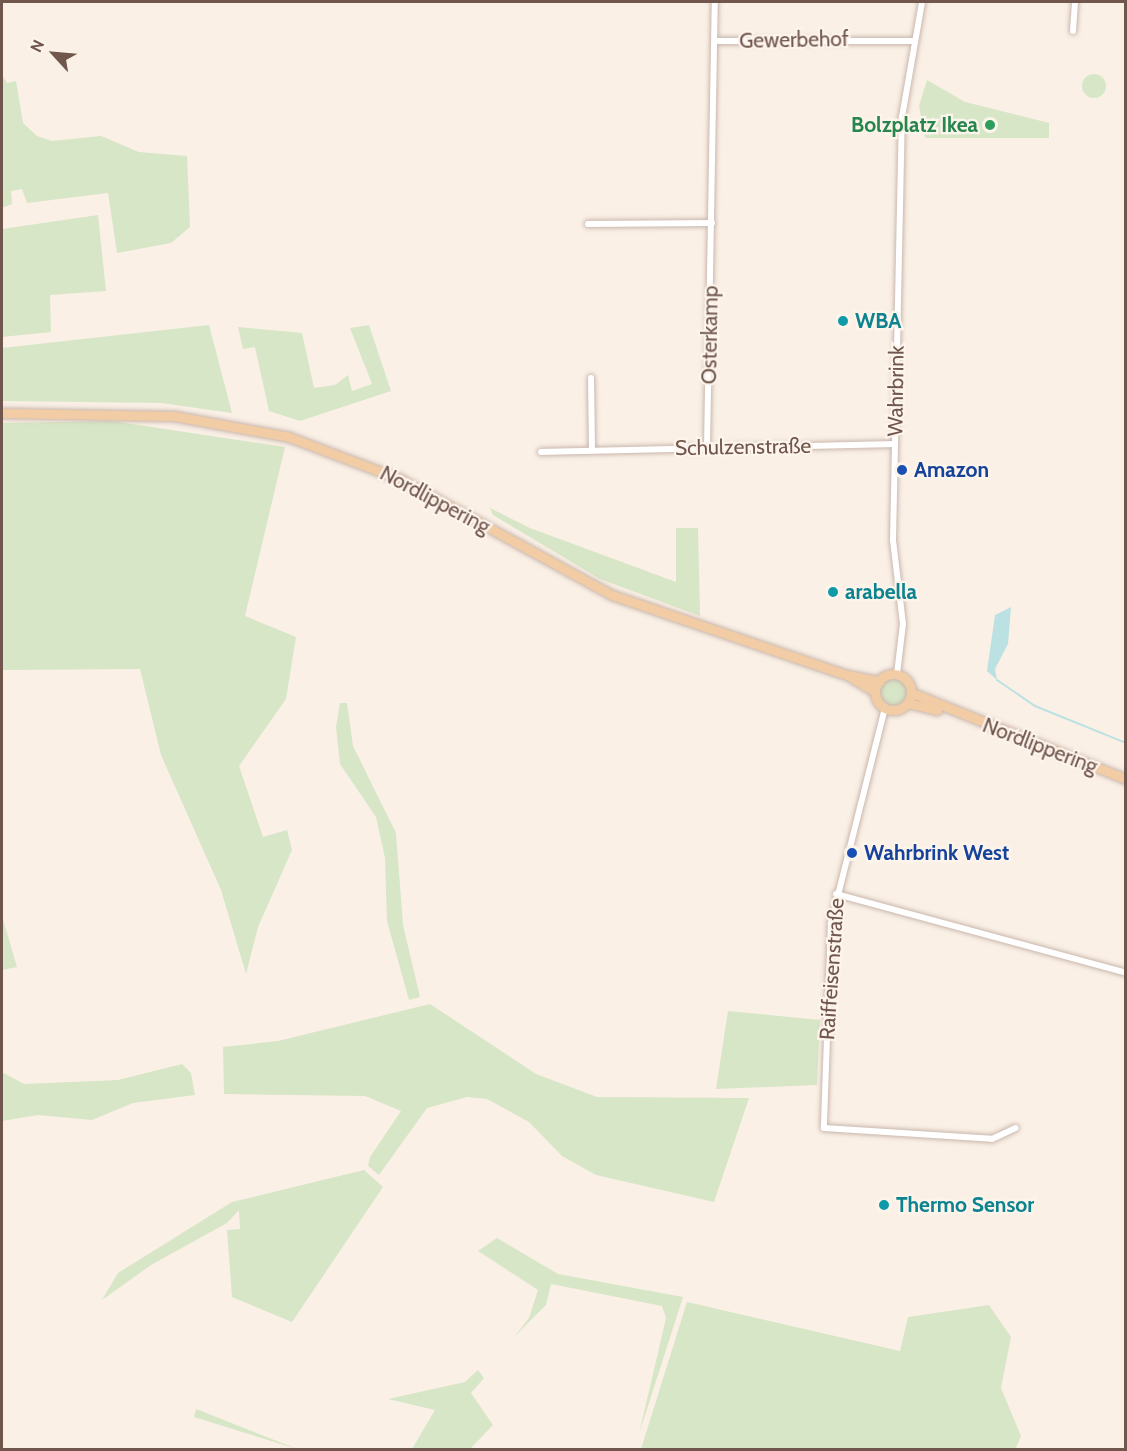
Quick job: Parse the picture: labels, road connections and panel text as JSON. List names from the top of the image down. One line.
{"streets":{"main road":["Nordlippering"],"street":["Gewerbehof","Osterkamp","Wahrbrink","Schulzenstraße","Raiffeisenstraße"]},"crossings":[["Gewerbehof","Osterkamp"],["Gewerbehof","Wahrbrink"],["Osterkamp","Schulzenstraße"],["Wahrbrink","Schulzenstraße"],["Wahrbrink","Nordlippering"],["Wahrbrink","Raiffeisenstraße"],["Nordlippering","Raiffeisenstraße"]],"places":["Bolzplatz Ikea","WBA","Amazon","arabella","Wahrbrink West","Thermo Sensor"],"north":"top left"}
